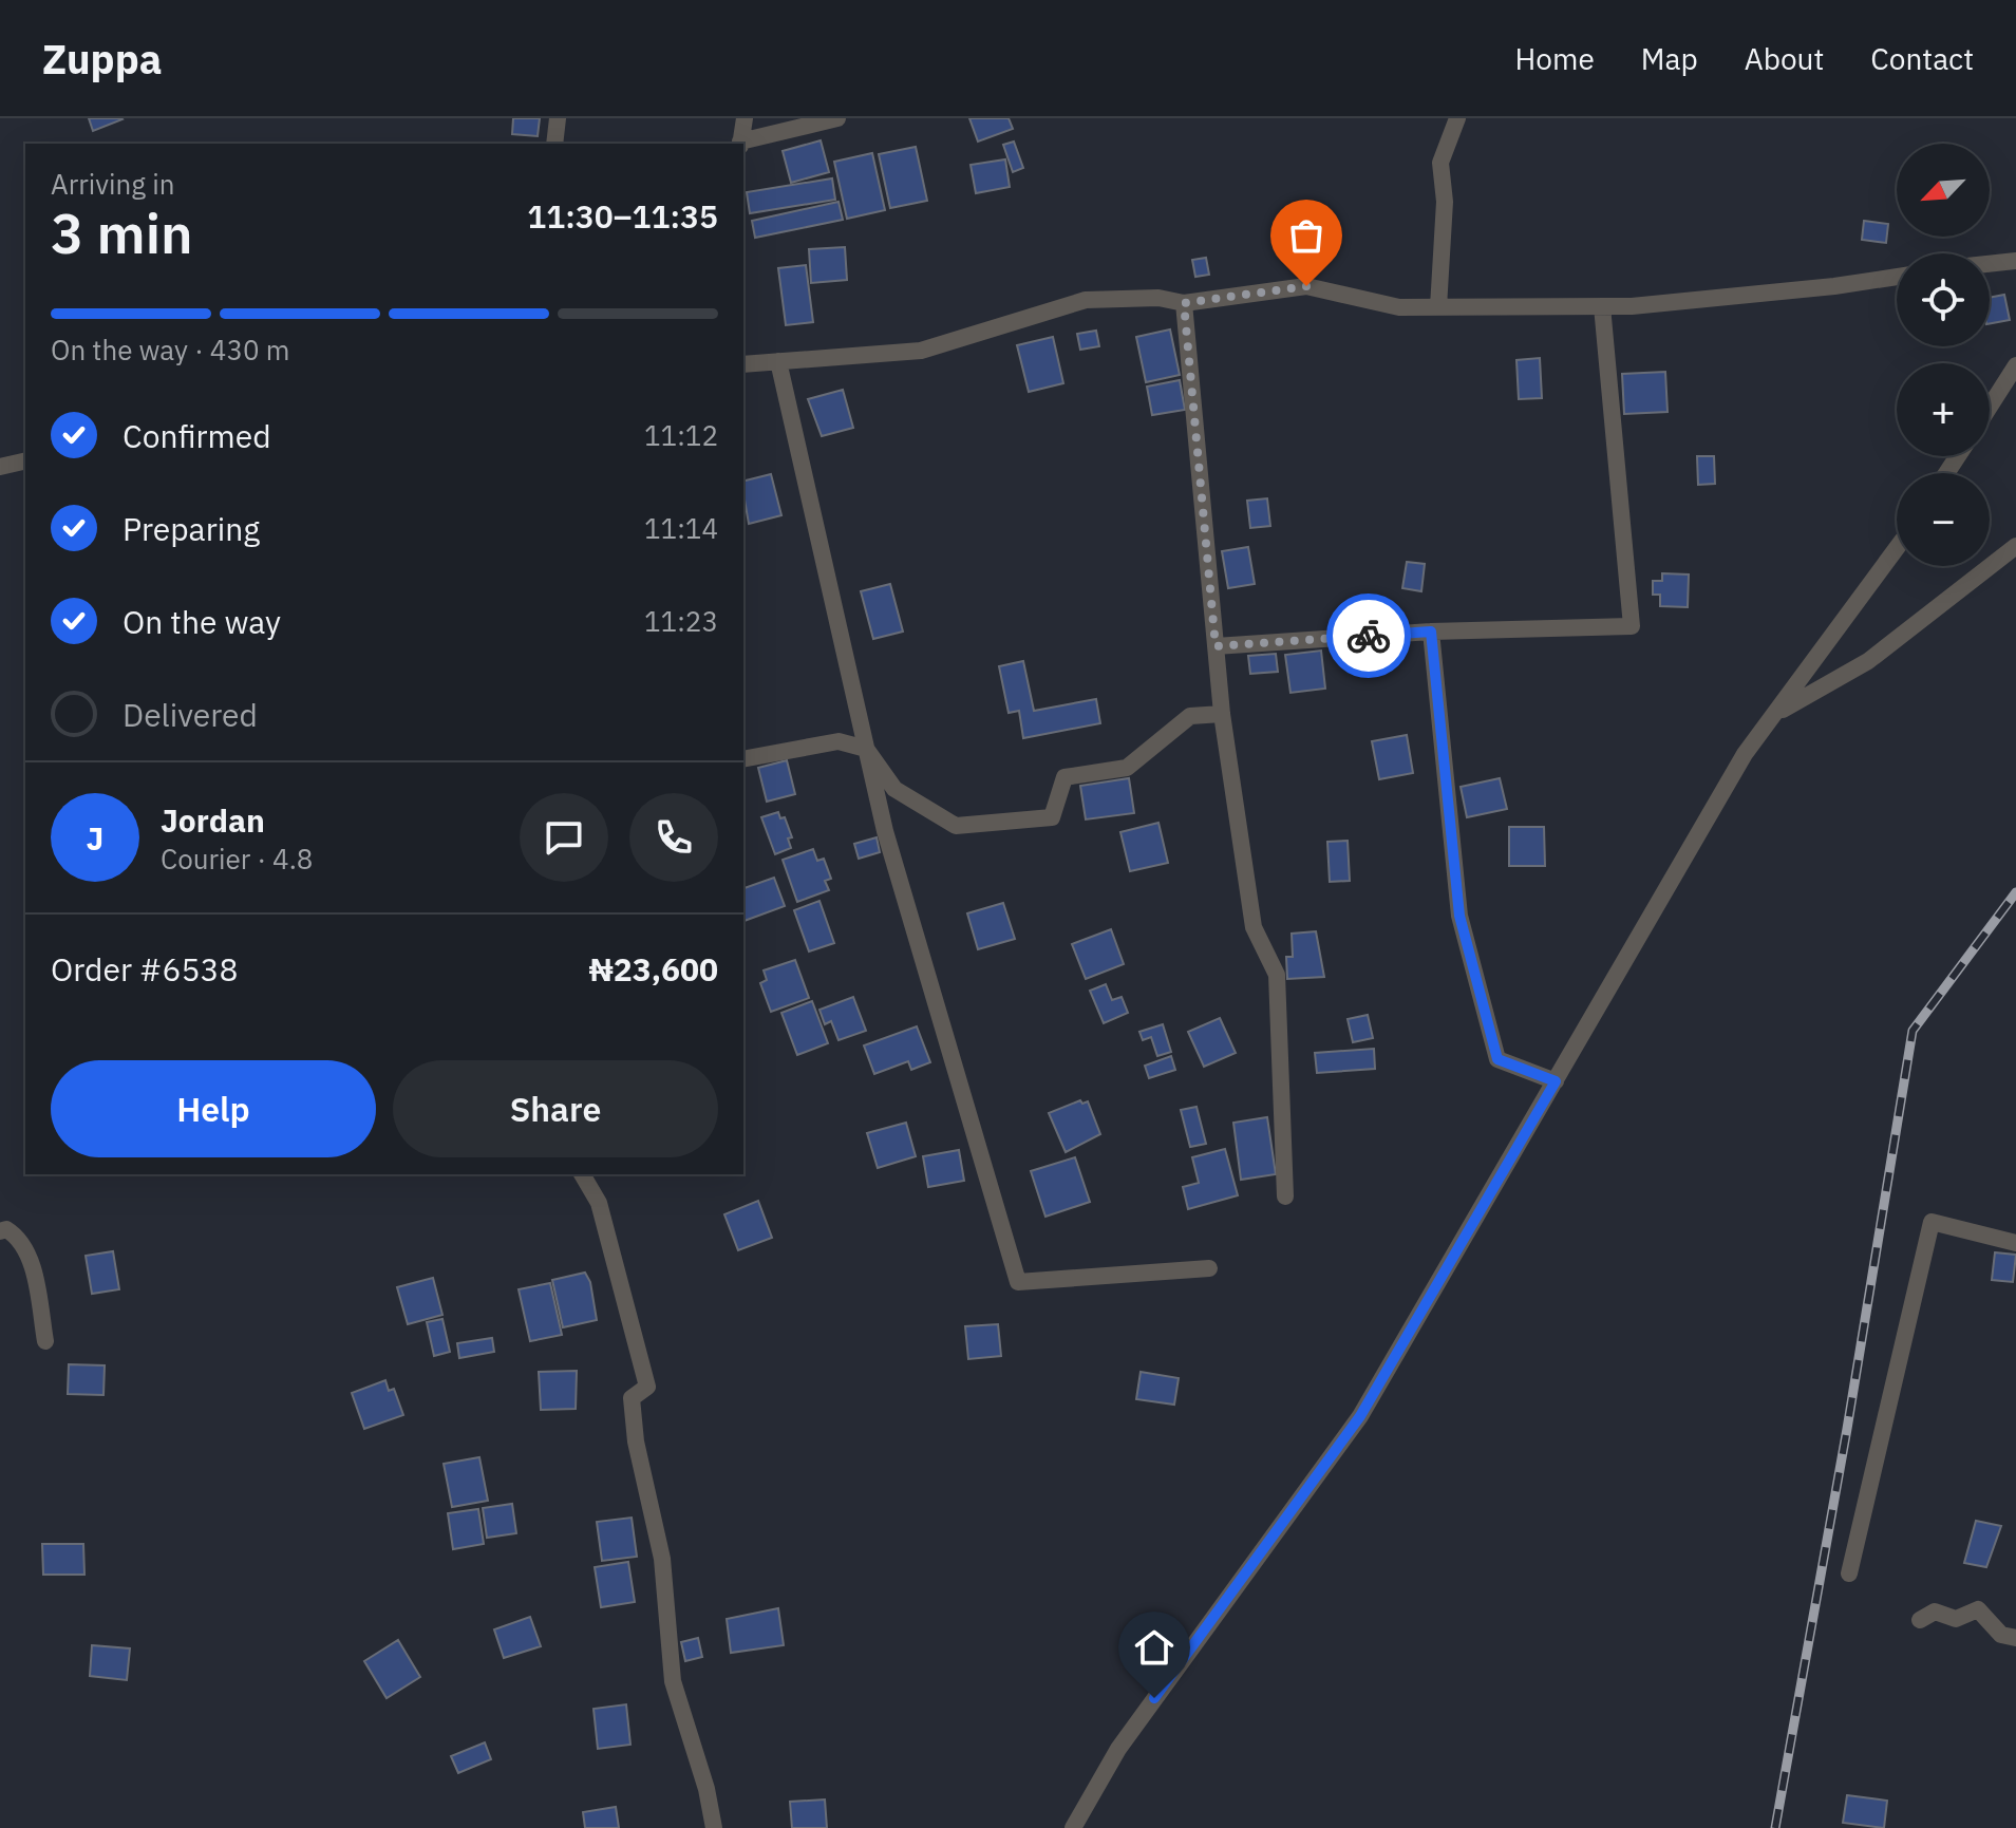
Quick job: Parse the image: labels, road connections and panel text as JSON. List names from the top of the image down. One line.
{"north":"bottom left","page":{"header":"Zuppa","nav":["Home","Map","About","Contact"],"map_buttons":["+","−"],"heading":["3 min","Arriving in","11:30–11:35"],"panel":["Jordan","Courier · 4.8","Order #6538","₦23,600"],"bar":"On the way · 430 m","list":[["Confirmed","11:12"],["Preparing","11:14"],["On the way","11:23"],"Delivered"],"round":"J","buttons":["Help","Share"]}}
